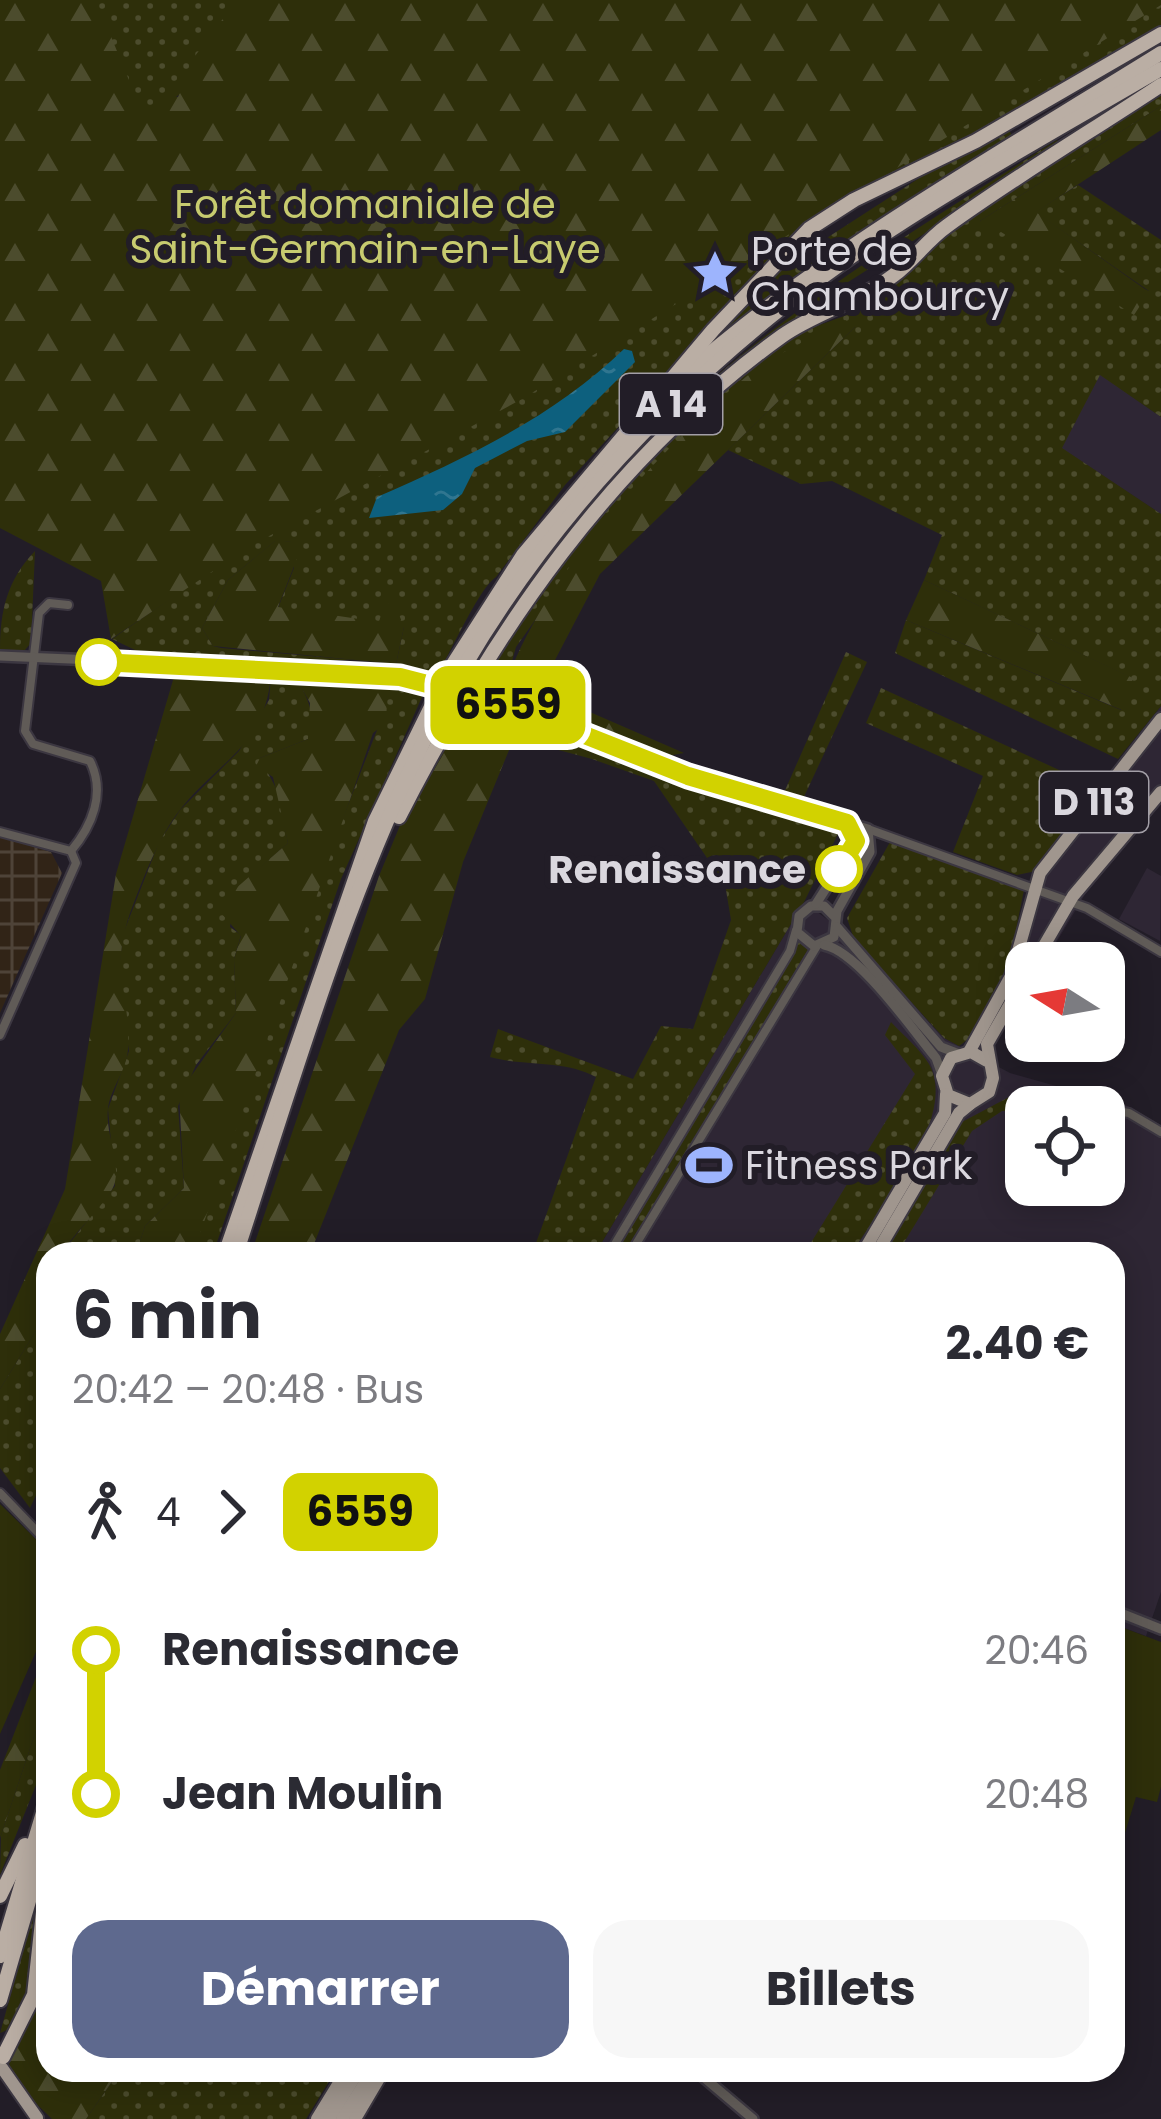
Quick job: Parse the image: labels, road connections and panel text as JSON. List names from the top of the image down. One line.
{"streets":{"highway":["A 14"],"main road":["D 113"]},"parks":["Forêt domaniale de Saint-Germain-en-Laye"],"places":{"place":["Porte de Chambourcy"],"other":["Renaissance"],"sports":["Fitness Park"]},"lines":["bus line 6559"],"north":"left","page":{"on_map":"6559","heading":["6 min","20:42 – 20:48 · Bus","2.40 €"],"legs":["4","6559"],"list":[{"name":"Renaissance","value":"20:46"},{"name":"Jean Moulin","value":"20:48"}],"buttons":["Démarrer","Billets"]}}
